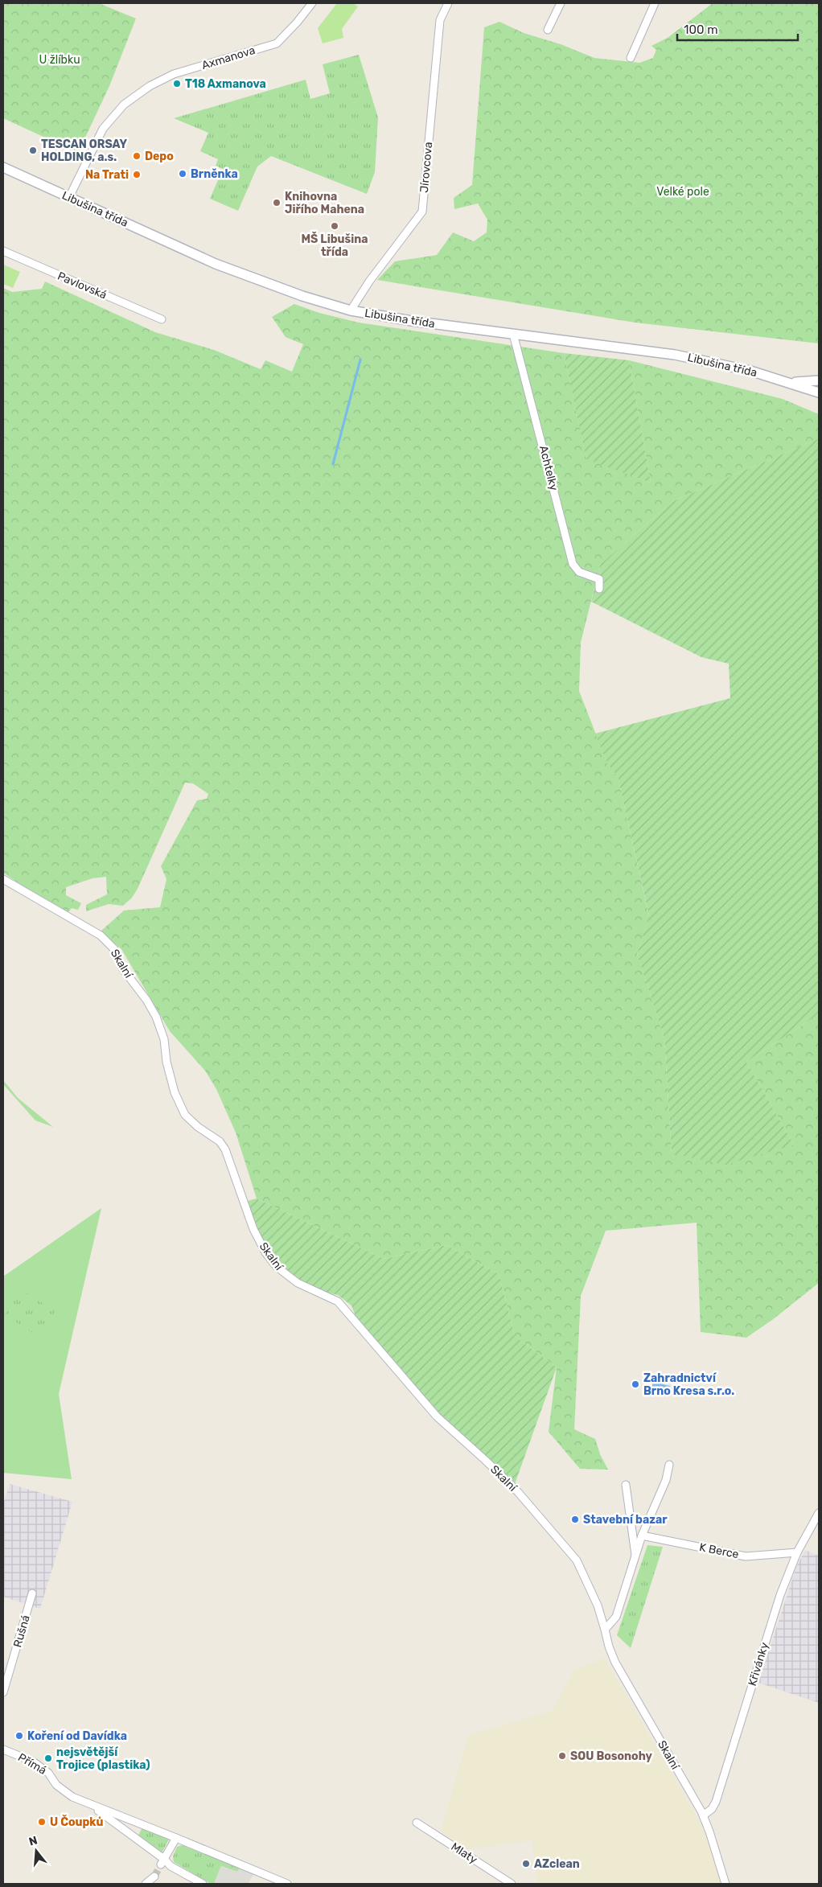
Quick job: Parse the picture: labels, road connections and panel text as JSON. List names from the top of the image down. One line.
{"streets":{"street":["Axmanova","Jírovcova","Libušina třída","Pavlovská","Achtelky","Skalní","K Berce","Rušná","Křivánky","Přímá","Mlaty"]},"crossings":[["Axmanova","Libušina třída"],["Jírovcova","Libušina třída"],["Libušina třída","Achtelky"],["Skalní","Křivánky"],["K Berce","Křivánky"]],"parks":["U žlíbku","Velké pole"],"places":["T18 Axmanova","TESCAN ORSAY HOLDING, a.s.","Depo","Brněnka","Na Trati","Knihovna Jiřího Mahena","MŠ Libušina třída","Zahradnictví Brno Kresa s.r.o.","Stavební bazar","Koření od Davídka","SOU Bosonohy","nejsvětější Trojice (plastika)","U Čoupků","AZclean"],"scale_bar":"100 m","north":"top"}
